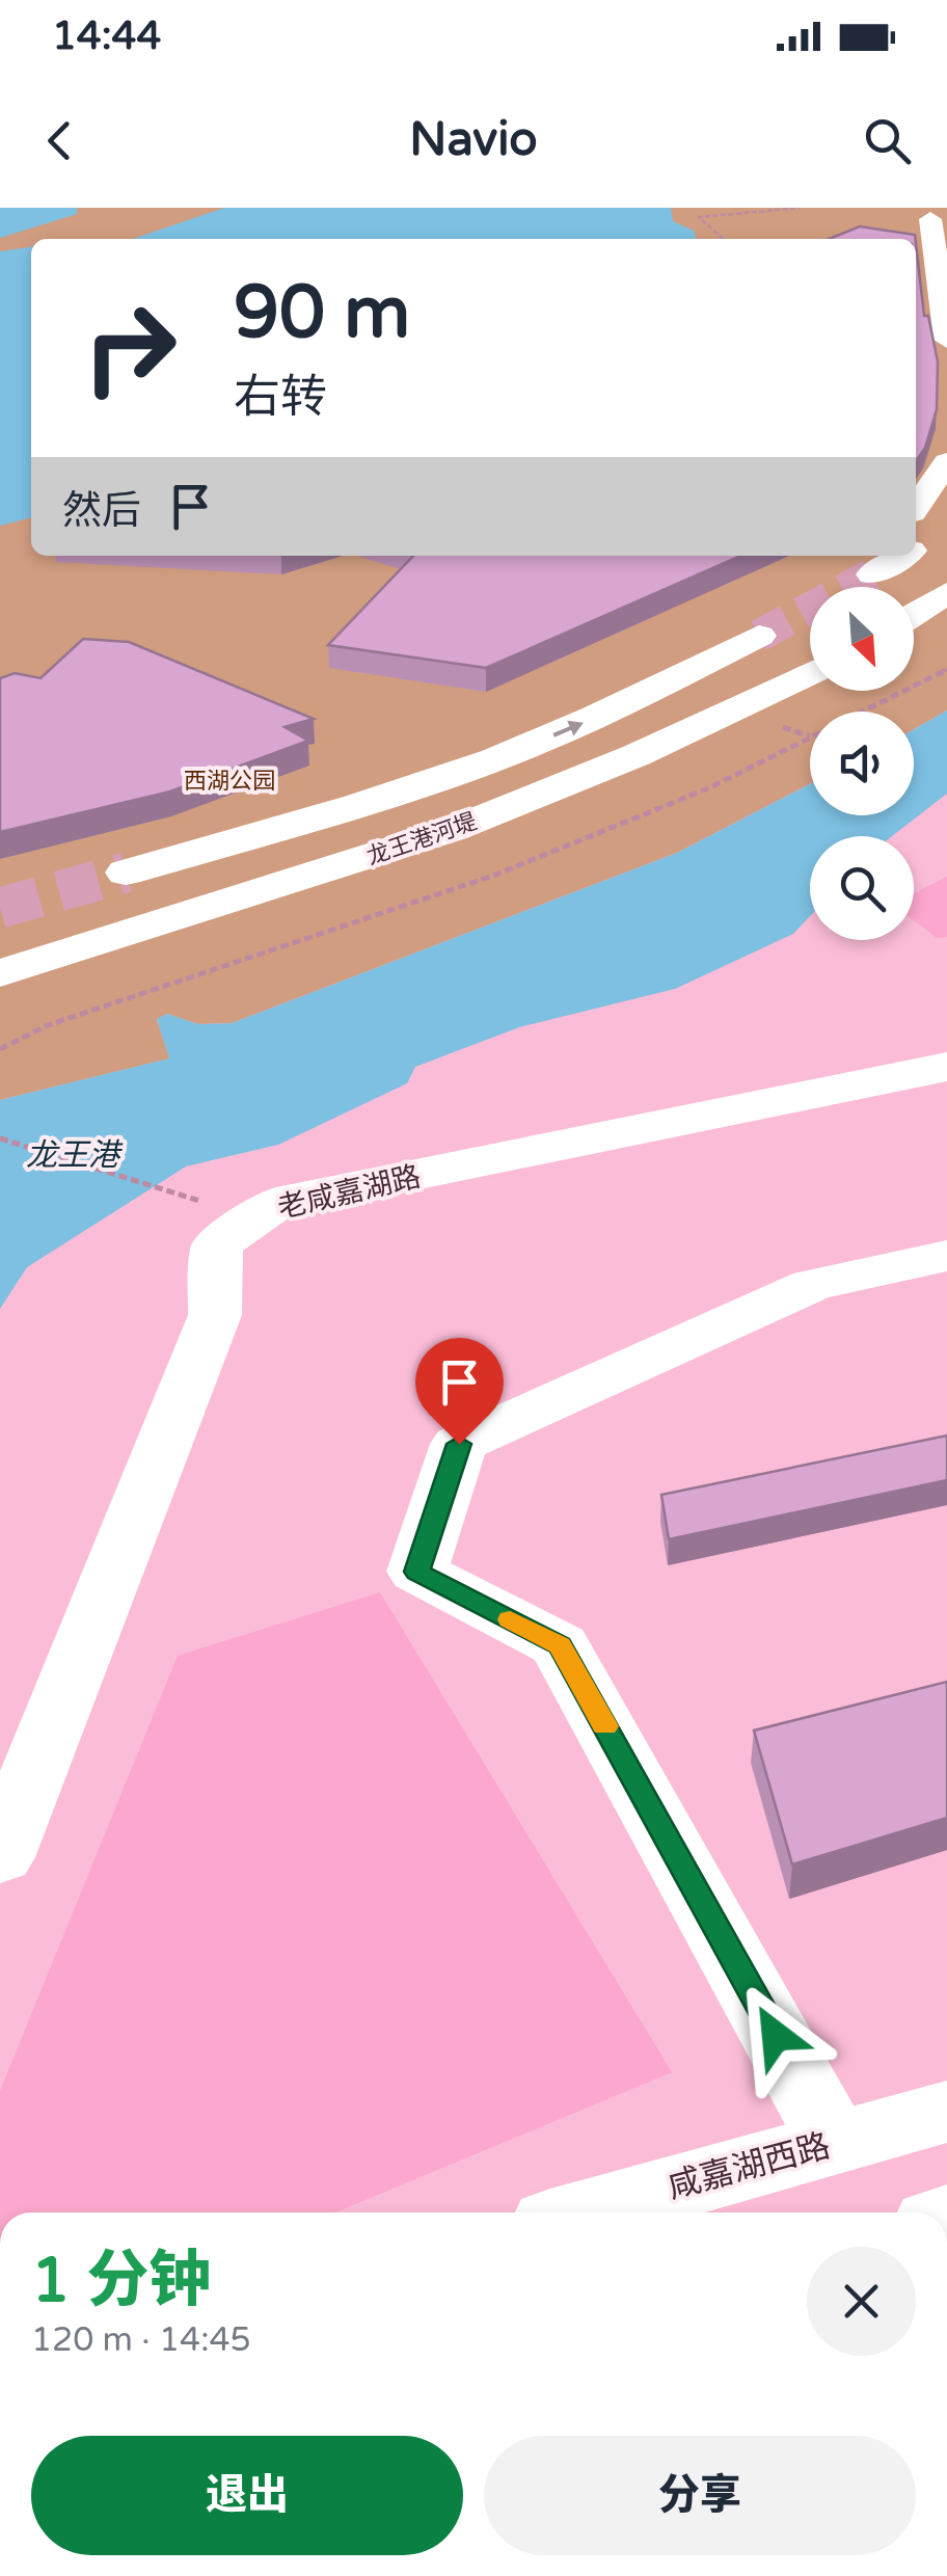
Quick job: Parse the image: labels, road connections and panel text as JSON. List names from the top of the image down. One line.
{"streets":{"street":["龙王港河堤","老咸嘉湖路","咸嘉湖西路"]},"water":["龙王港"],"parks":["西湖公园"],"north":"bottom right","page":{"status":"14:44","header":"Navio","turn":["90 m","右转"],"then":"然后","heading":["1 分钟","120 m · 14:45"],"buttons":["退出","分享"]}}
